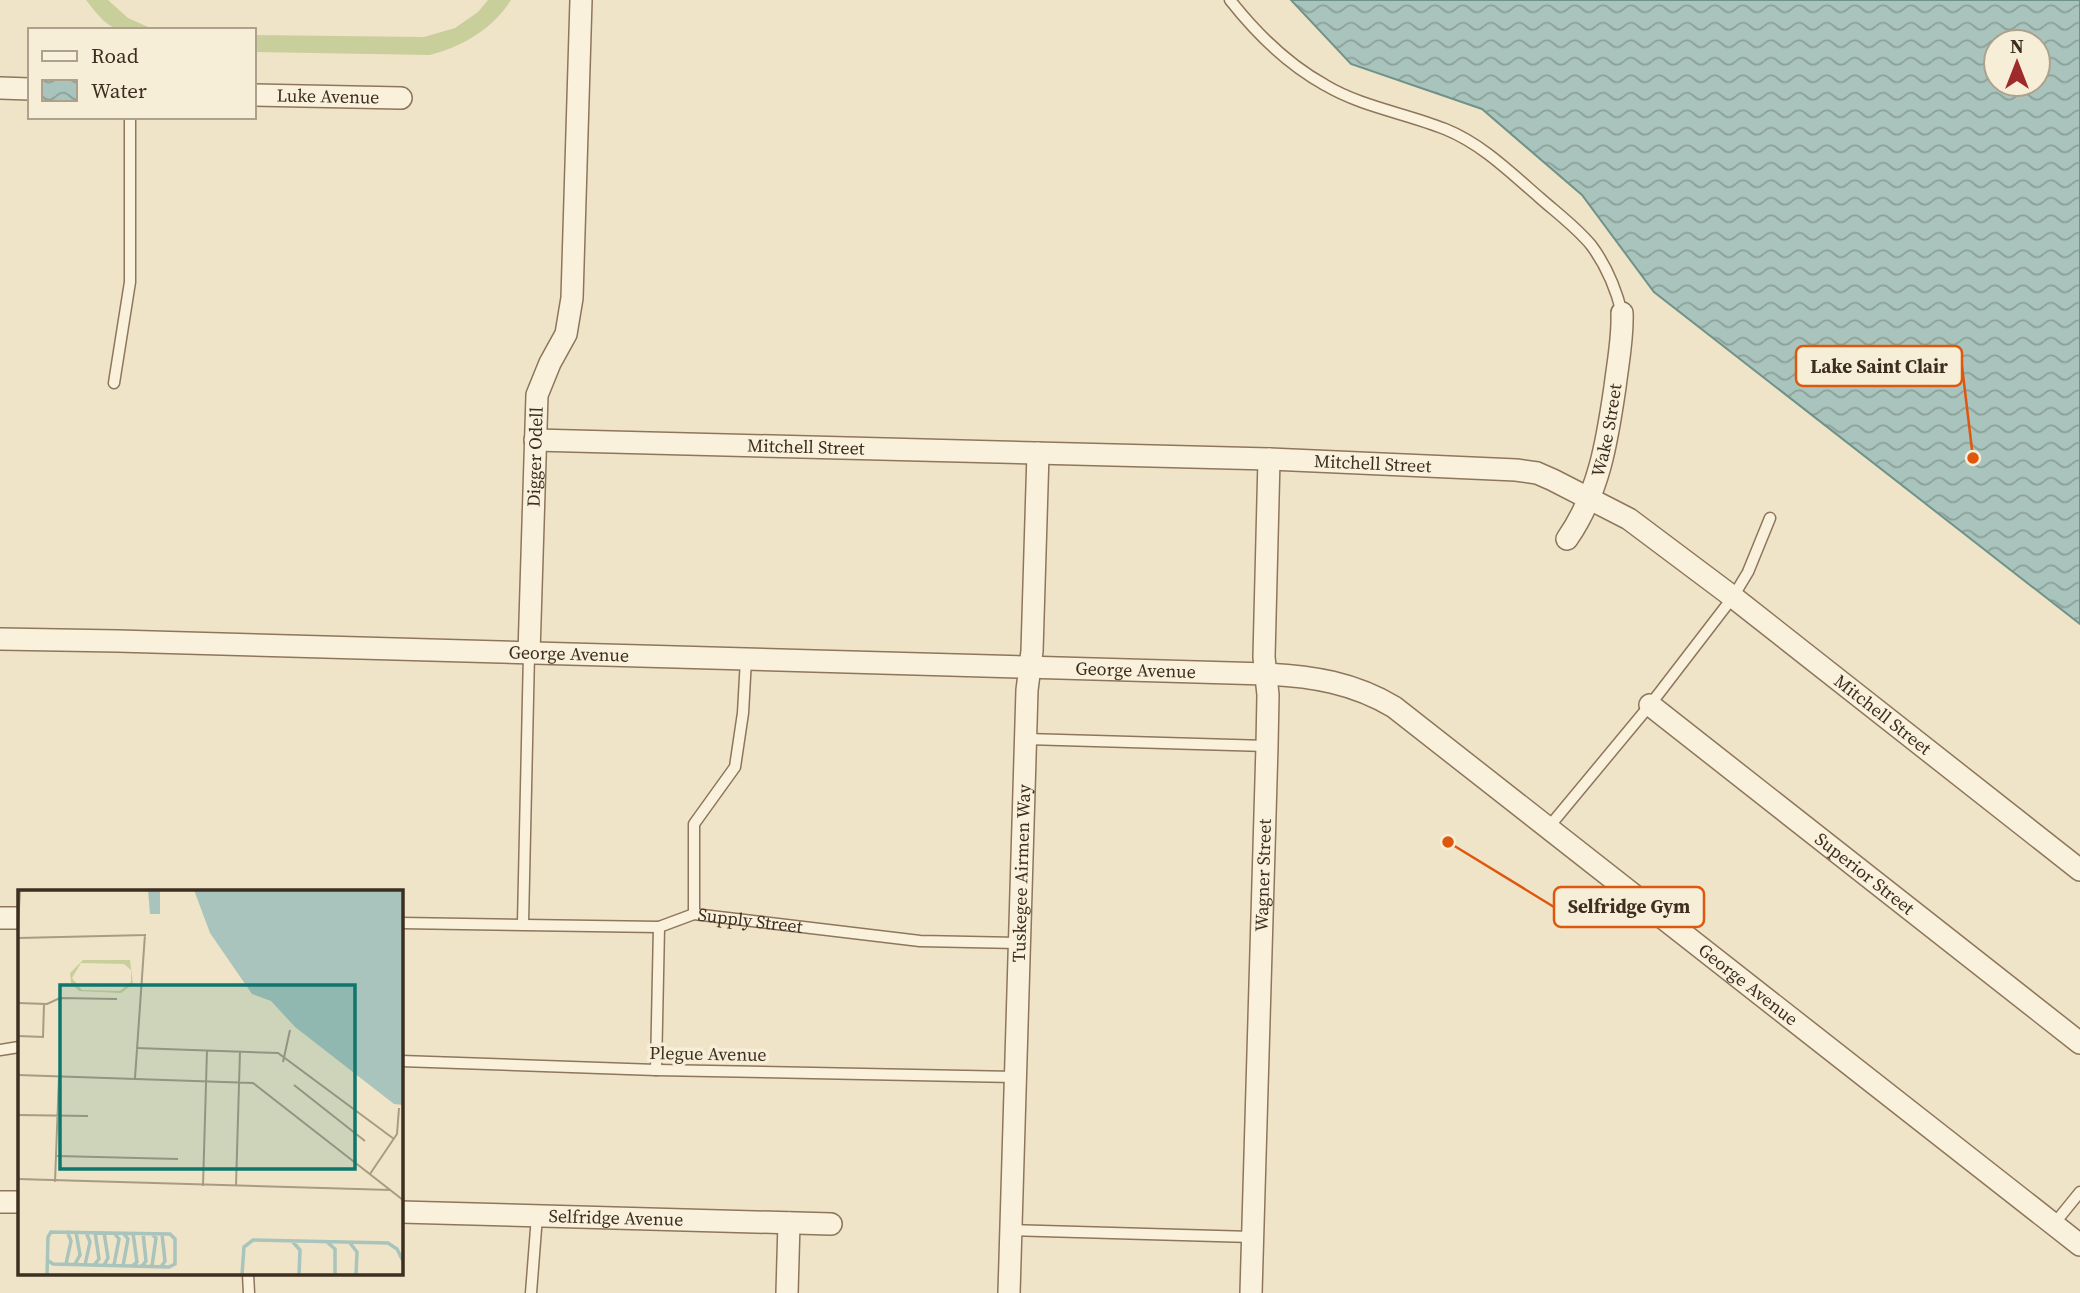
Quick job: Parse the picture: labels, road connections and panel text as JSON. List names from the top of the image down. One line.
{"streets":{"street":["Luke Avenue","Wake Street","Mitchell Street","Digger Odell","George Avenue","Tuskegee Airmen Way","Superior Street","Wagner Street","Selfridge Avenue"],"lane":["Supply Street","Plegue Avenue"]},"crossings":[["Wake Street","Mitchell Street"],["Mitchell Street","Digger Odell"],["Mitchell Street","Tuskegee Airmen Way"],["Mitchell Street","Wagner Street"],["Digger Odell","George Avenue"],["Digger Odell","Supply Street"],["George Avenue","Tuskegee Airmen Way"],["George Avenue","Wagner Street"],["Tuskegee Airmen Way","Supply Street"],["Tuskegee Airmen Way","Plegue Avenue"]],"places":["Lake Saint Clair","Selfridge Gym"],"legend":["Road","Water"],"north":"top"}
